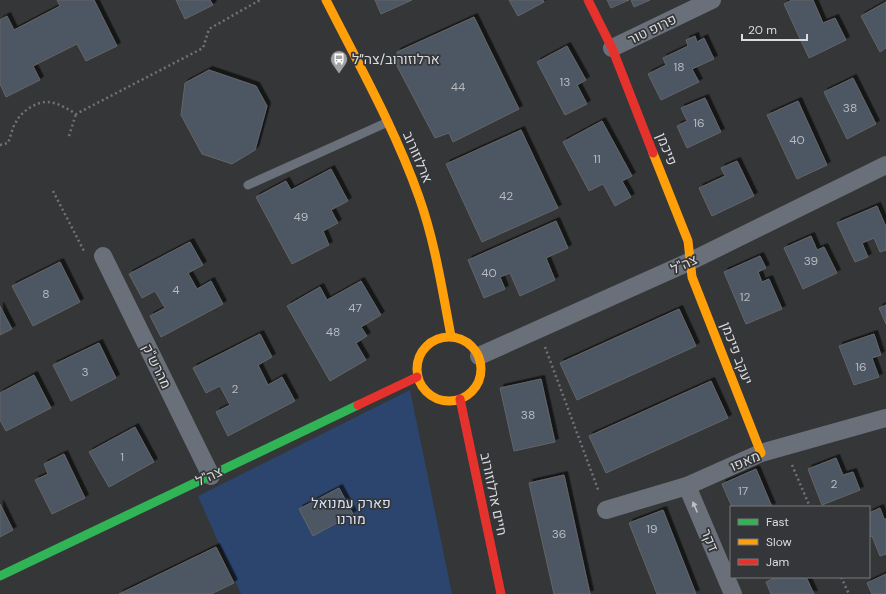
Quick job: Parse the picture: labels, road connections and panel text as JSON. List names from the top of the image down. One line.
{"streets":{"street":["פרופ טור","פיכמן","ארלוזורוב","צה\"ל","יעקב פיכמן","מהרש\"ק","מאפו","חיים ארלוזורוב","דקר"]},"crossings":[["פרופ טור","פיכמן"],["פיכמן","צה\"ל"],["פיכמן","יעקב פיכמן"],["ארלוזורוב","צה\"ל"],["ארלוזורוב","חיים ארלוזורוב"],["צה\"ל","יעקב פיכמן"],["צה\"ל","מהרש\"ק"],["צה\"ל","חיים ארלוזורוב"],["יעקב פיכמן","מאפו"],["מאפו","דקר"]],"one_way":["דקר"],"parks":["פארק עמנואל מורנו"],"places":{"bus stop":["ארלוזורוב/צה״ל"]},"house_numbers":["18","13","44","38","16","40","11","42","49","39","40","4","8","12","47","48","16","3","2","38","1","2","17","19","36"],"legend":["Fast","Slow","Jam"],"scale_bar":"20 m"}
